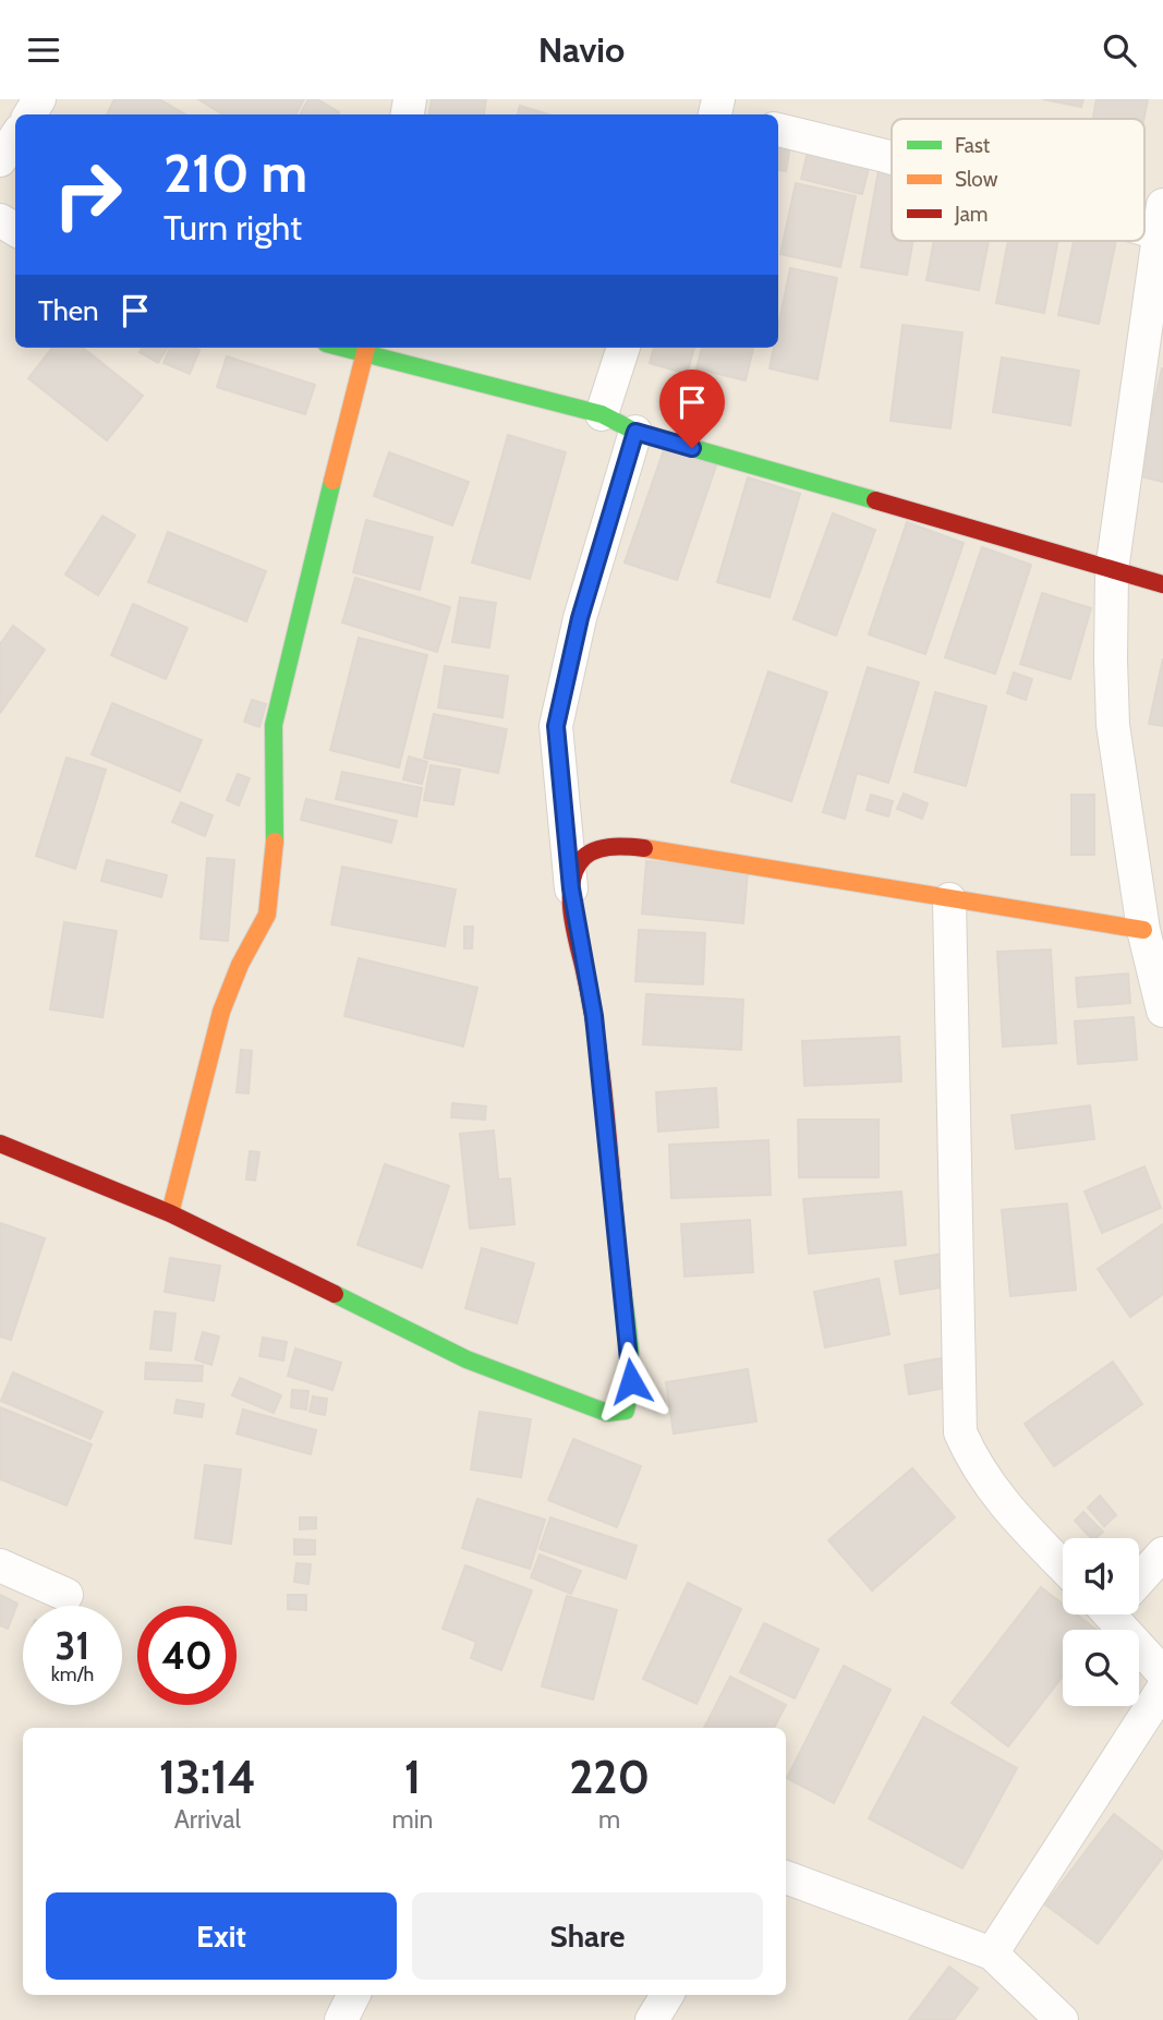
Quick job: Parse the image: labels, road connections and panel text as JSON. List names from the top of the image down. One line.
{"legend":["Fast","Slow","Jam"],"page":{"header":"Navio","turn":["210 m","Turn right"],"then":"Then","speed":"31 km/h","limit":"40","eta":["13:14","Arrival","1","min","220","m"],"buttons":["Exit","Share"]}}
